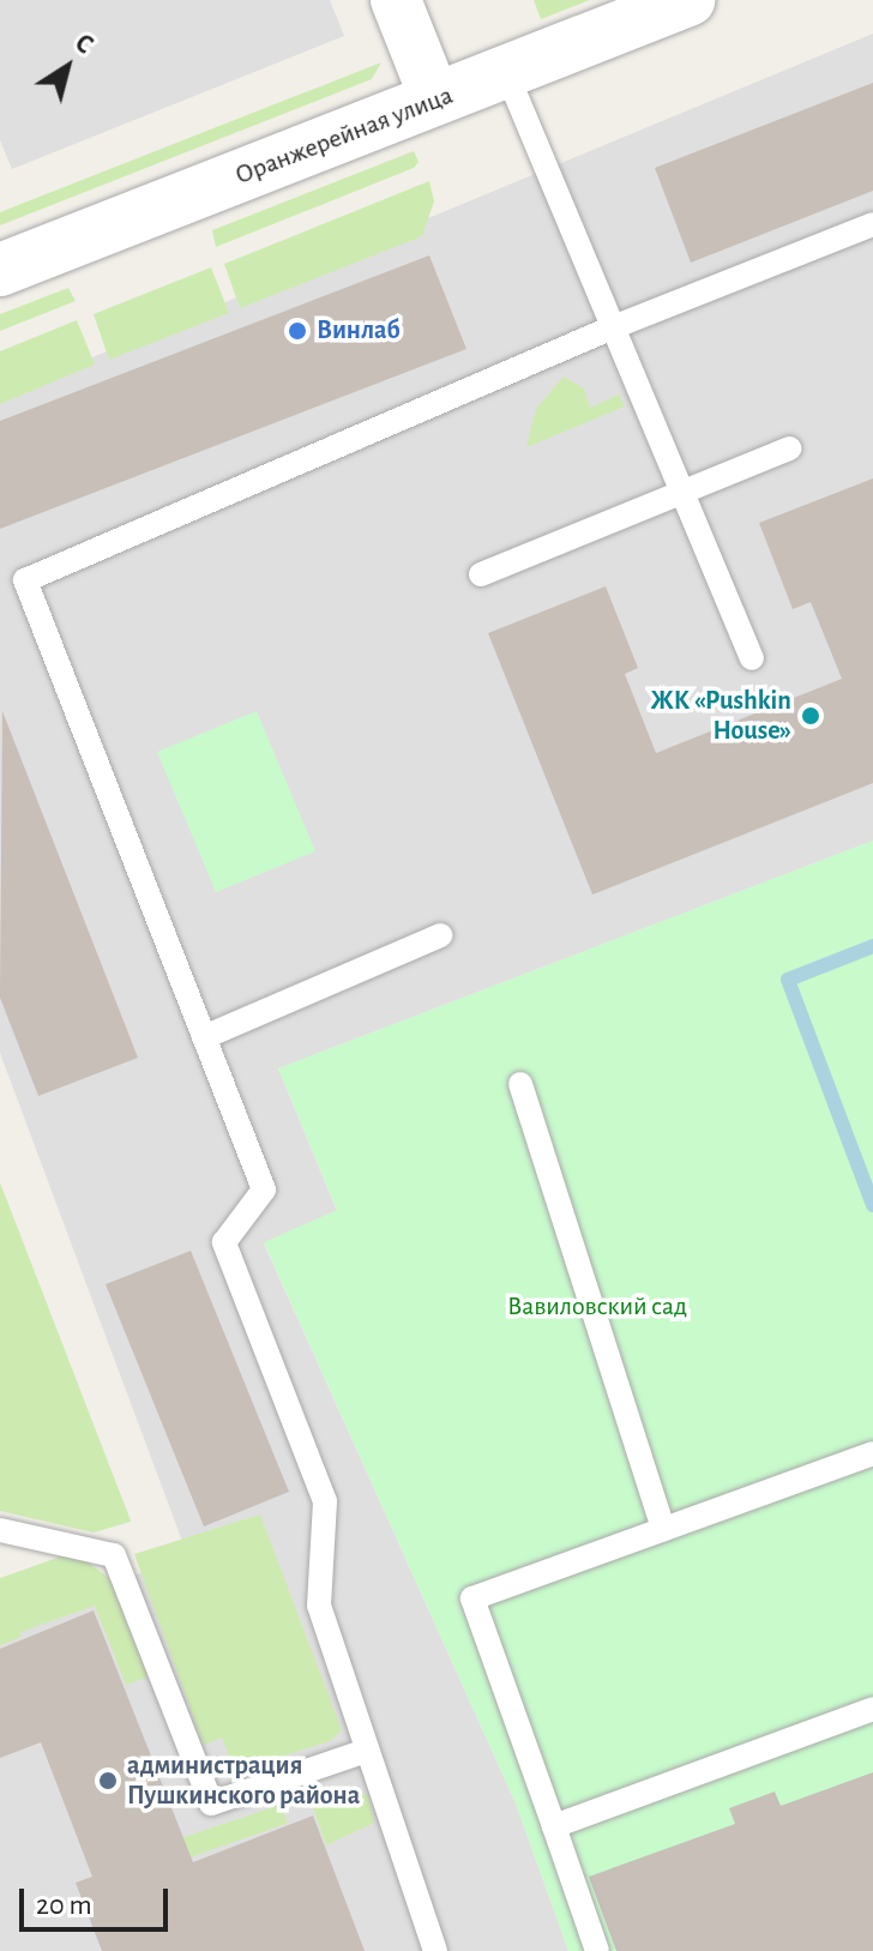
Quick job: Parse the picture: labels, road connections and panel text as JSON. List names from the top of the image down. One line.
{"streets":{"street":["Оранжерейная улица"]},"parks":["Вавиловский сад"],"places":["Винлаб","ЖК «Pushkin House»","администрация Пушкинского района"],"scale_bar":"20 m","north":"top right"}
